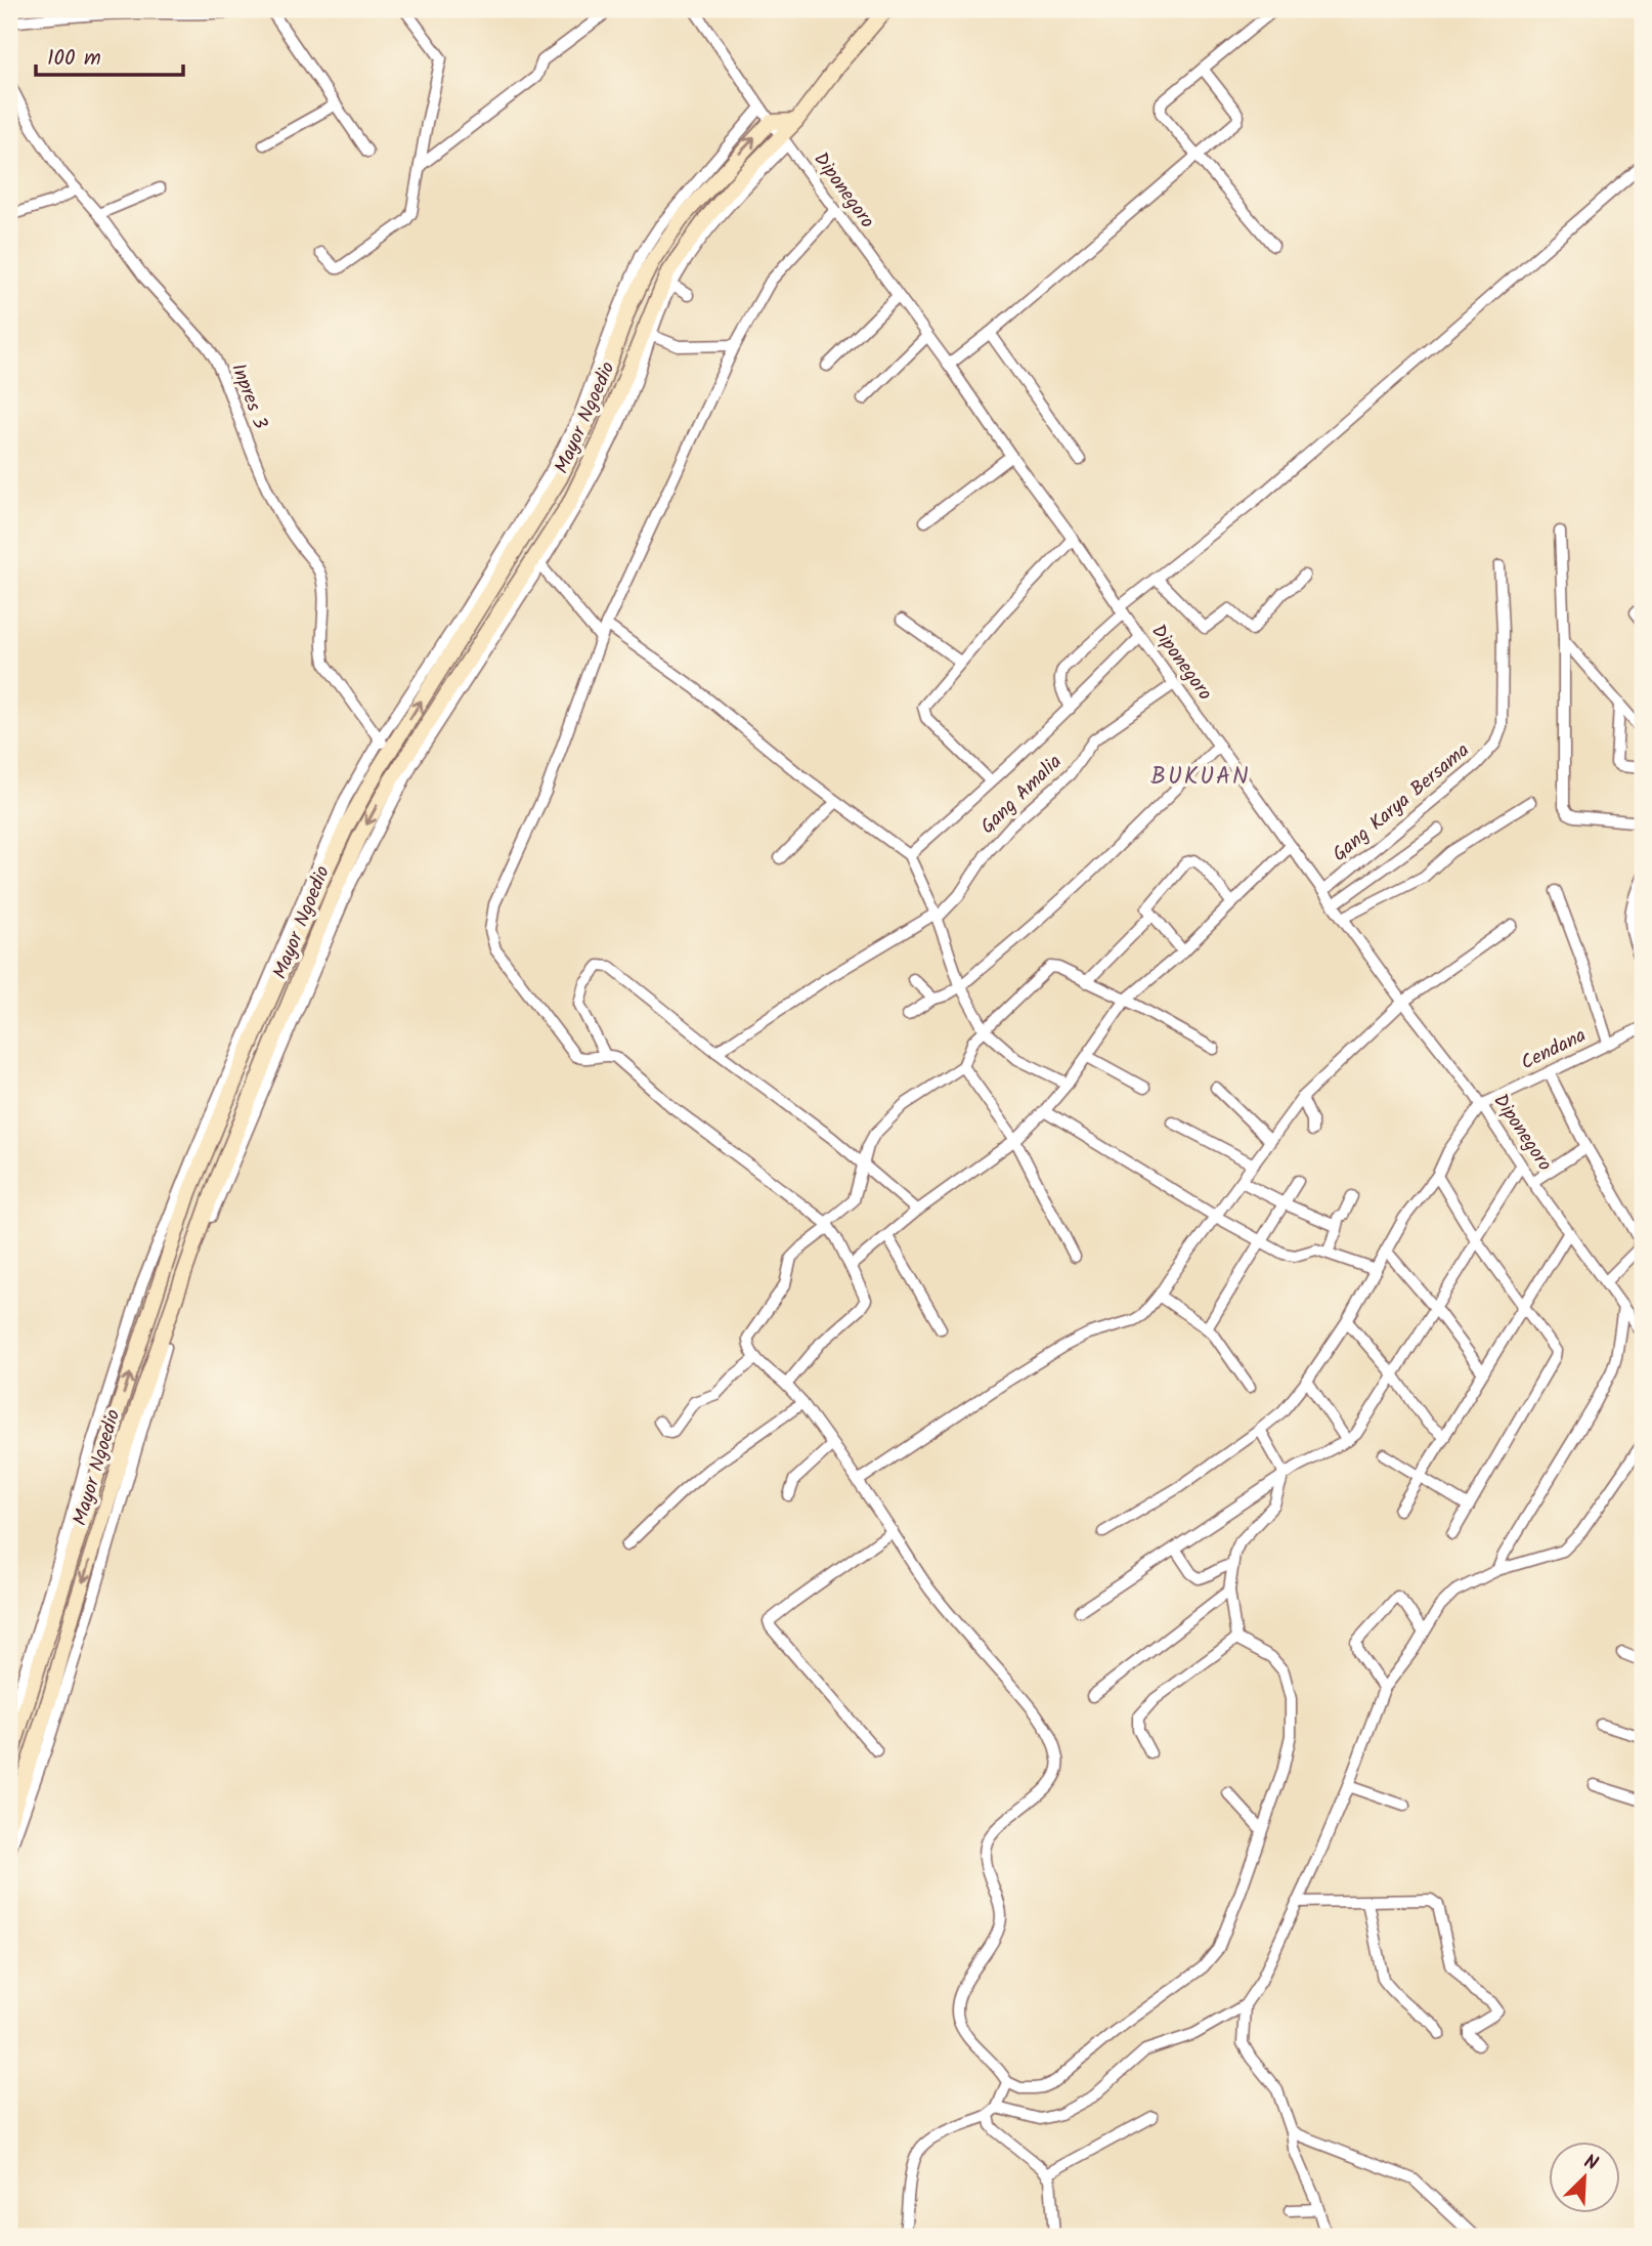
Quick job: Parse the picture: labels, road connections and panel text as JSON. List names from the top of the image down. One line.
{"streets":{"street":["Diponegoro","Inpres 3","Mayor Ngoedio","Gang Amalia","Gang Karya Bersama","Cendana"]},"crossings":[["Diponegoro","Mayor Ngoedio"],["Diponegoro","Gang Amalia"],["Diponegoro","Gang Karya Bersama"],["Diponegoro","Cendana"],["Inpres 3","Mayor Ngoedio"]],"districts":["BUKUAN"],"scale_bar":"100 m","north":"top right"}
